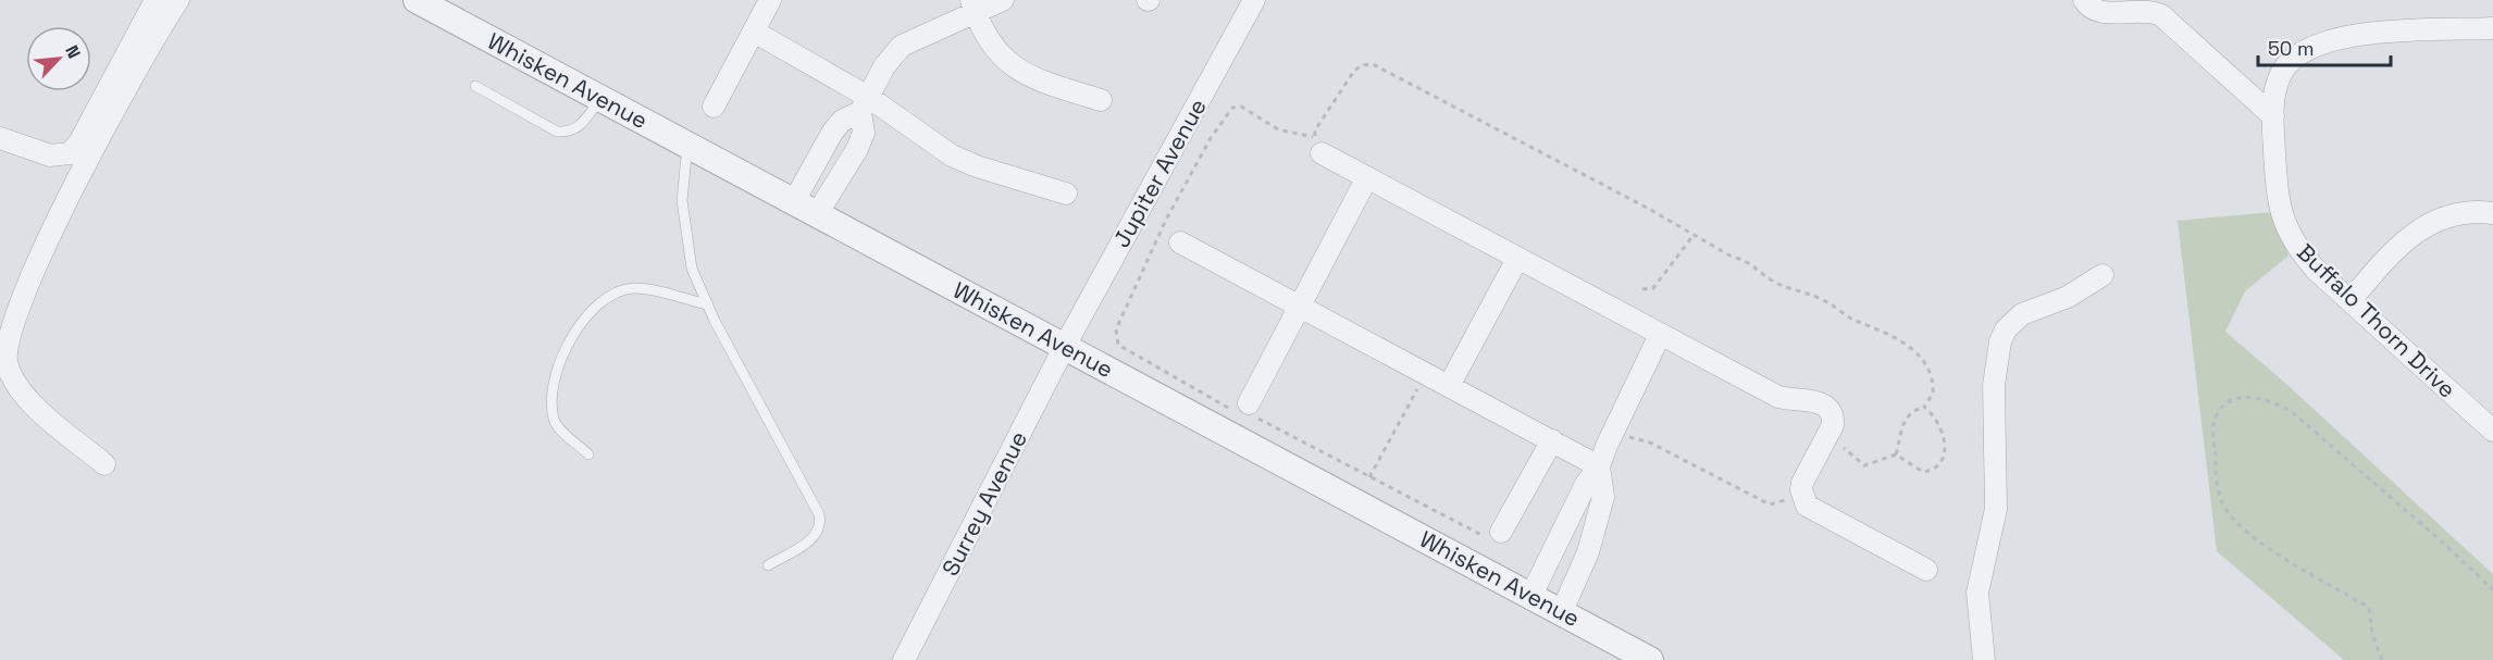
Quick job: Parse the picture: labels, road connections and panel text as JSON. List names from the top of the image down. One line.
{"streets":{"street":["Whisken Avenue","Jupiter Avenue","Buffalo Thorn Drive","Surrey Avenue"]},"crossings":[["Whisken Avenue","Jupiter Avenue"],["Whisken Avenue","Surrey Avenue"],["Jupiter Avenue","Surrey Avenue"]],"scale_bar":"50 m","north":"top right"}
